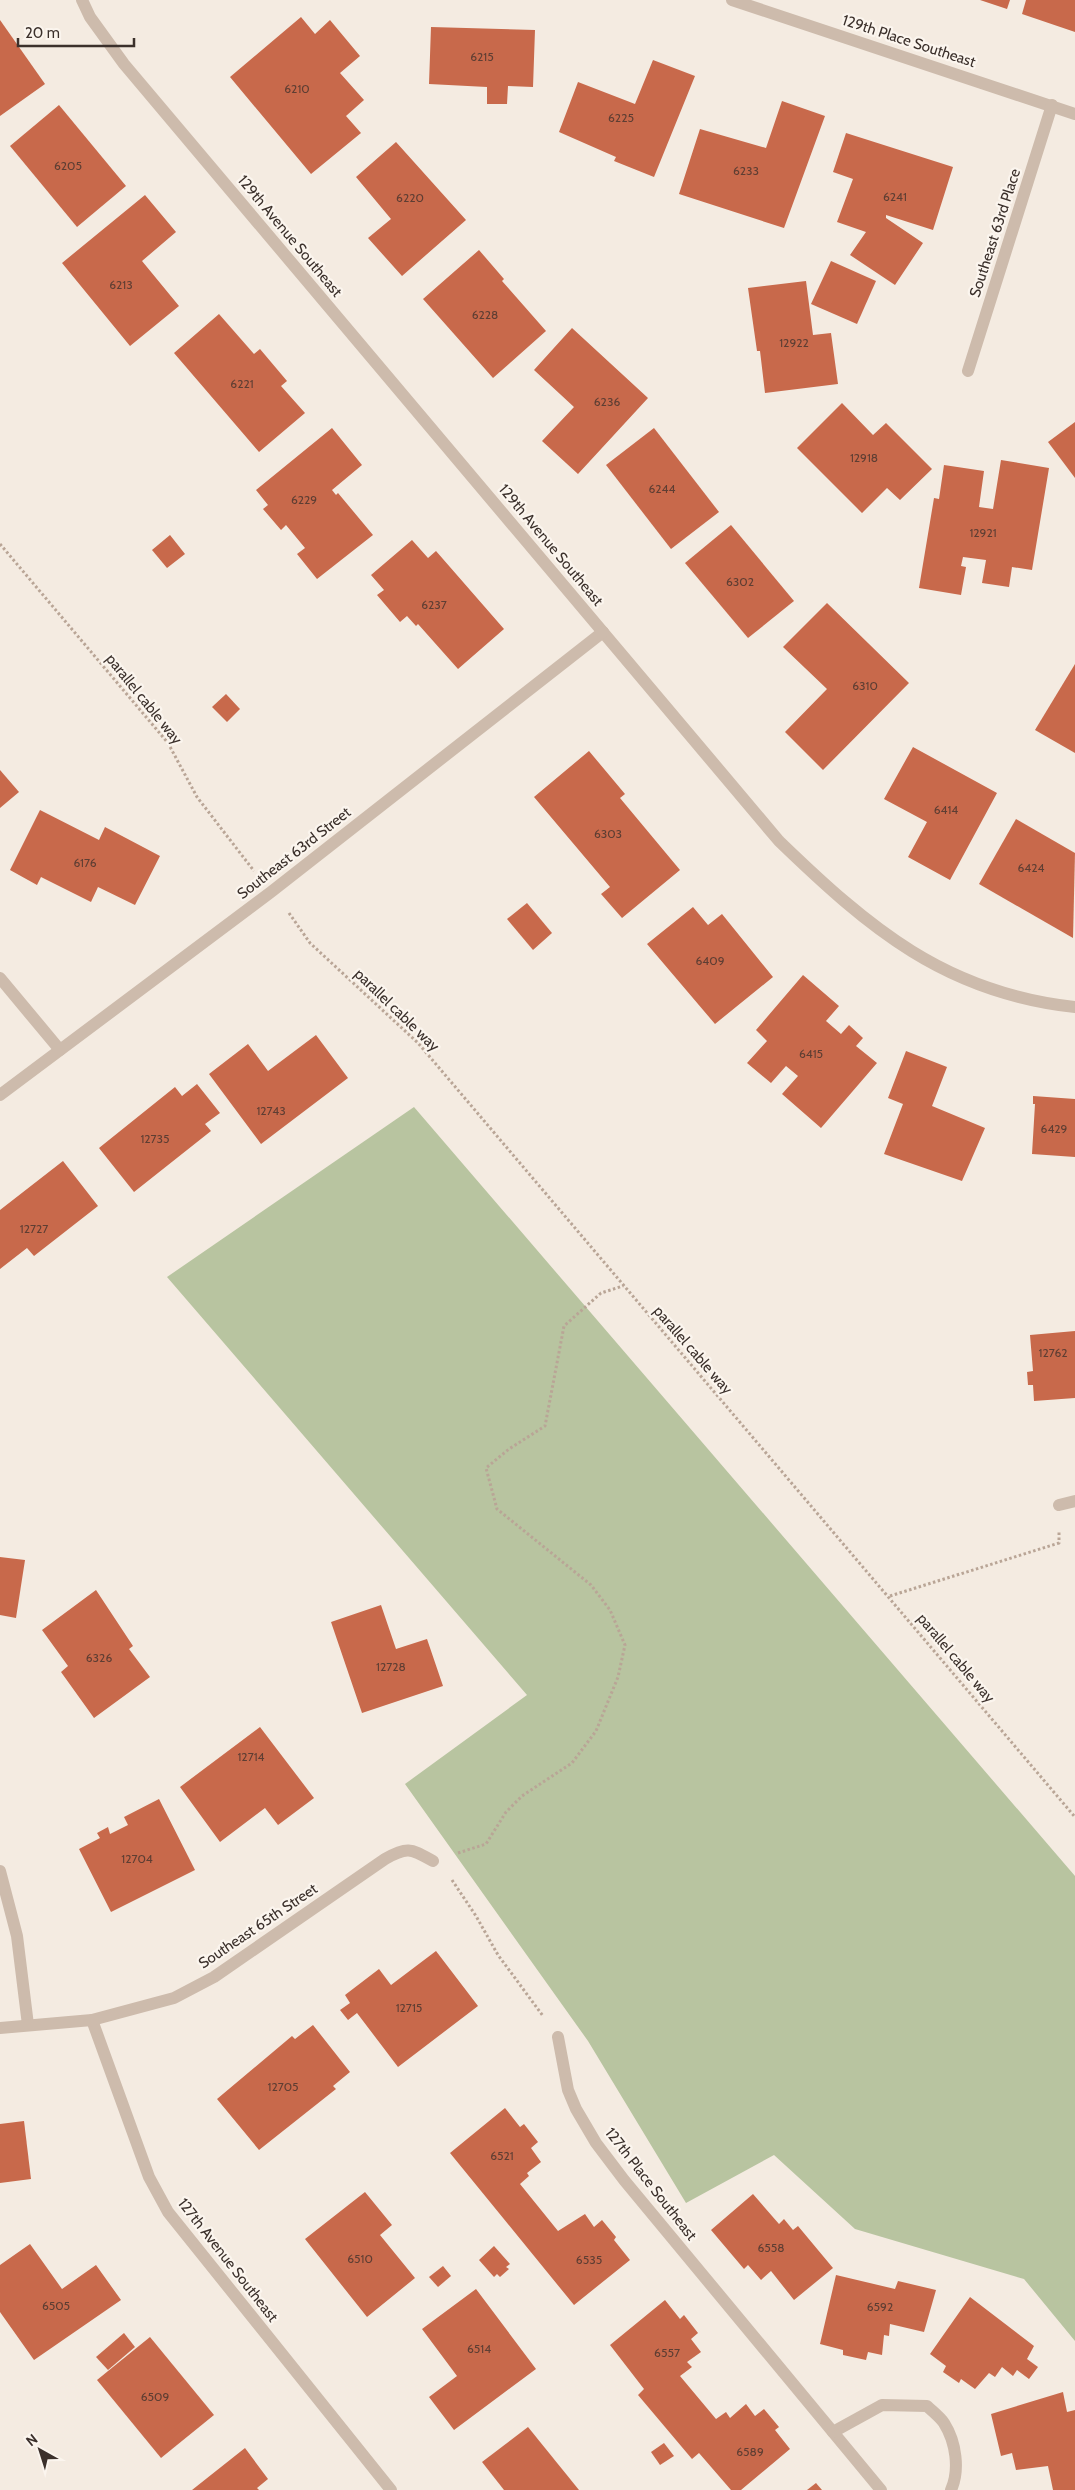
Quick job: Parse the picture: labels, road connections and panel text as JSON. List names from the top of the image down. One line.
{"streets":{"street":["129th Place Southeast","Southeast 63rd Place","129th Avenue Southeast","Southeast 63rd Street","Southeast 65th Street","127th Place Southeast","127th Avenue Southeast"],"path":["parallel cable way"]},"crossings":[["129th Place Southeast","Southeast 63rd Place"],["129th Avenue Southeast","Southeast 63rd Street"],["Southeast 65th Street","127th Avenue Southeast"]],"house_numbers":["6215","6210","6225","6205","6233","6241","6220","6213","6228","12922","6221","6236","12918","6244","6229","12921","6302","6237","6310","6414","6303","6176","6424","6409","6415","12743","6429","12735","12727","12762","6326","12728","12714","12704","12715","12705","6521","6558","6510","6535","6505","6592","6514","6557","6509","6589"],"scale_bar":"20 m","north":"top left"}
